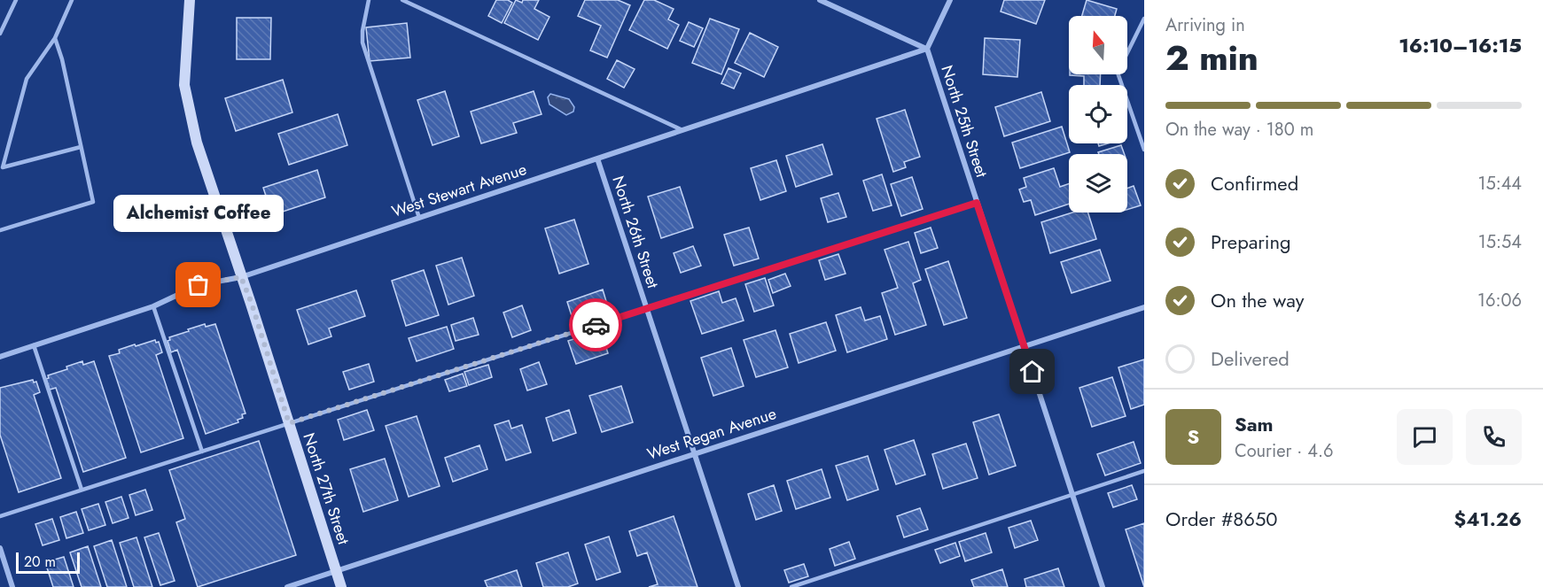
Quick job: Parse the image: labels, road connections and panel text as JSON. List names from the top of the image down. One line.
{"streets":{"street":["North 25th Street","West Stewart Avenue","North 26th Street","West Regan Avenue","North 27th Street"]},"crossings":[["North 25th Street","West Stewart Avenue"],["North 25th Street","West Regan Avenue"],["West Stewart Avenue","North 26th Street"],["West Stewart Avenue","North 27th Street"],["North 26th Street","West Regan Avenue"],["West Regan Avenue","North 27th Street"]],"places":["Alchemist Coffee"],"scale_bar":"20 m","north":"top","page":{"heading":["2 min","Arriving in","16:10–16:15"],"panel":["Sam","Courier · 4.6","Order #8650","$41.26"],"bar":"On the way · 180 m","list":[["Confirmed","15:44"],["Preparing","15:54"],["On the way","16:06"],"Delivered"],"bubble":"Alchemist Coffee","round":"S","scale":"20 m"}}
